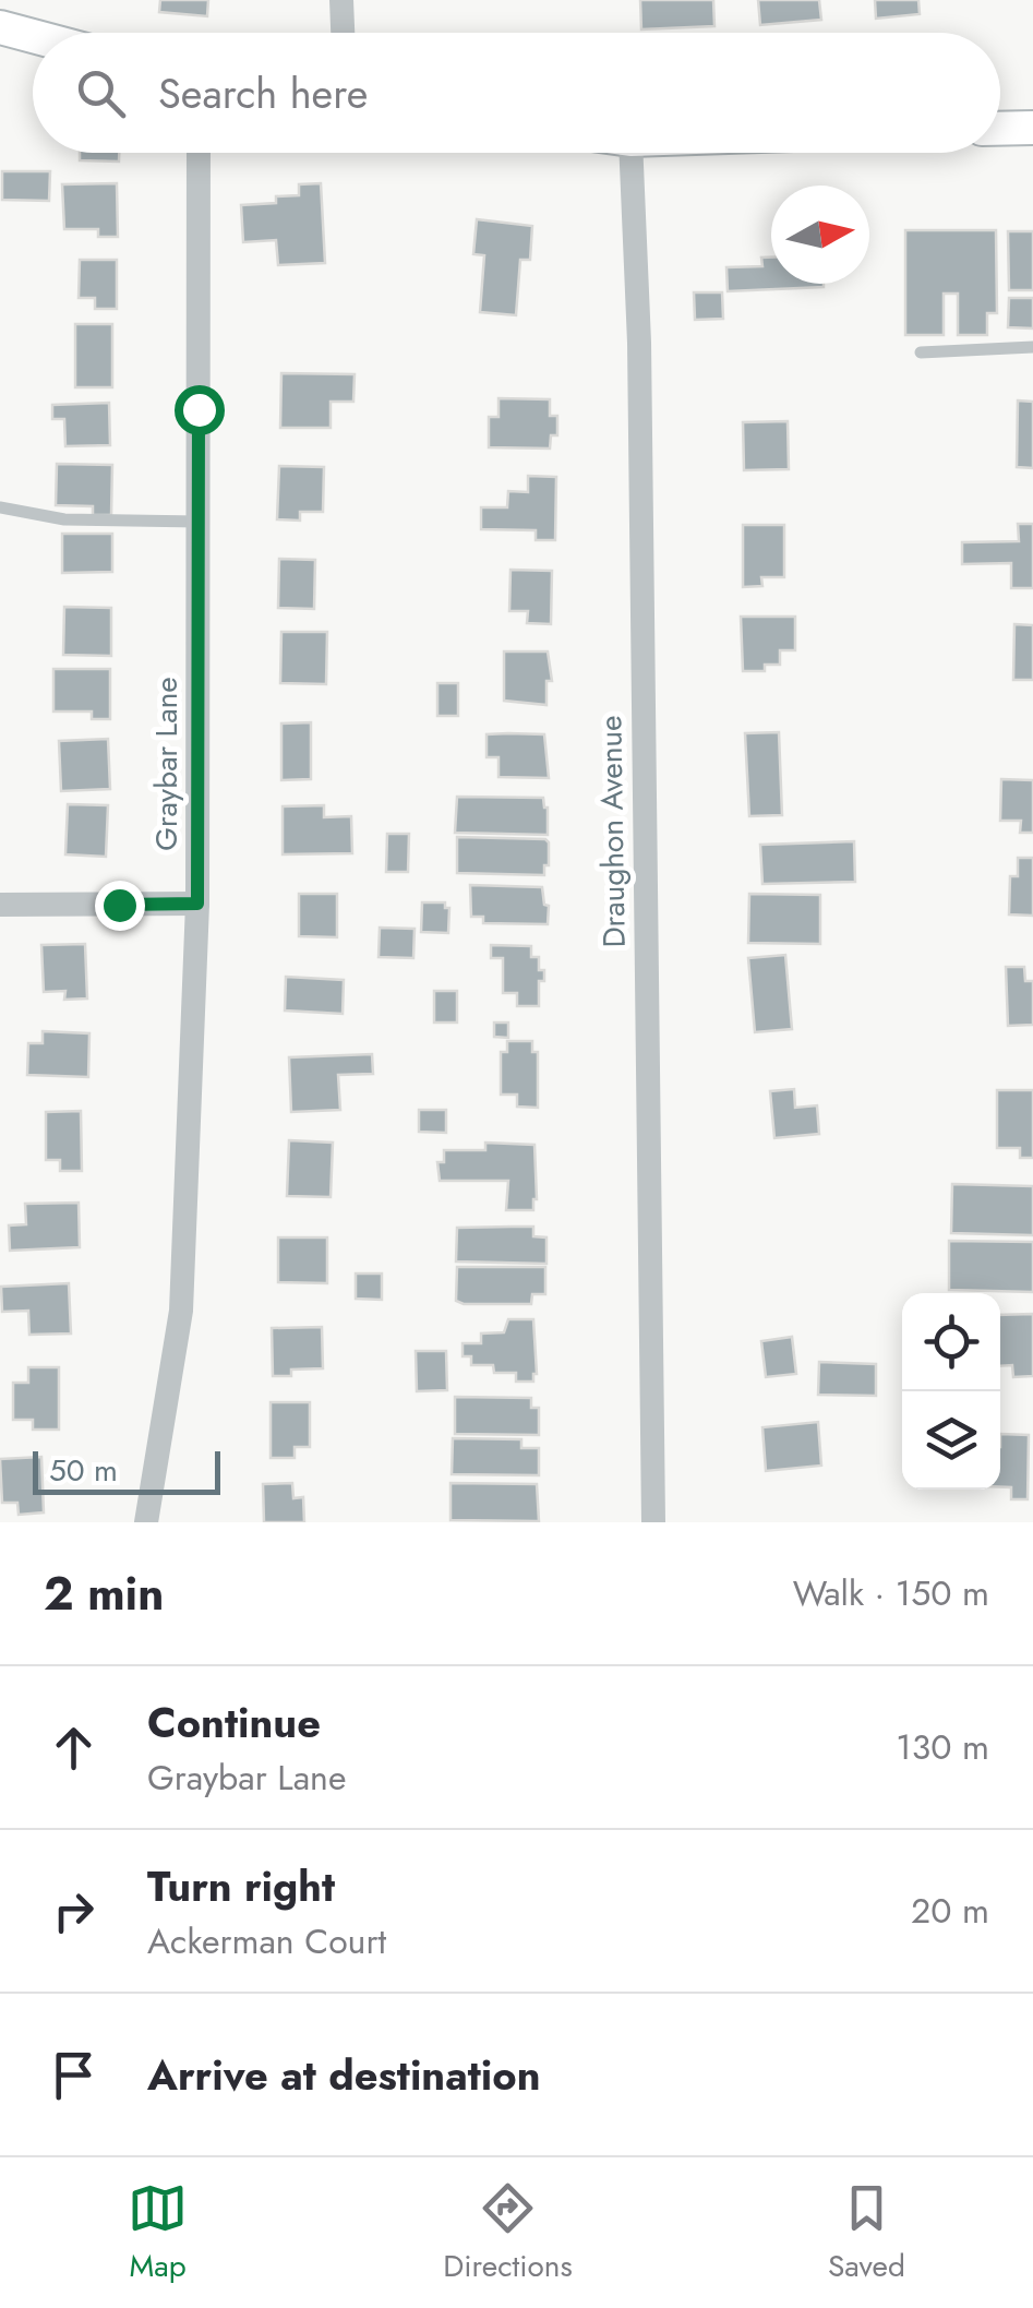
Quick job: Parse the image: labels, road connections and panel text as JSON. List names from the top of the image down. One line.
{"streets":{"street":["Graybar Lane","Draughon Avenue"]},"scale_bar":"50 m","north":"right","page":{"search":"Search here","scale":"50 m","heading":["2 min","Walk · 150 m"],"list":[["Continue","Graybar Lane","130 m"],["Turn right","Ackerman Court","20 m"],"Arrive at destination"],"nav":["Map","Directions","Saved"]}}
